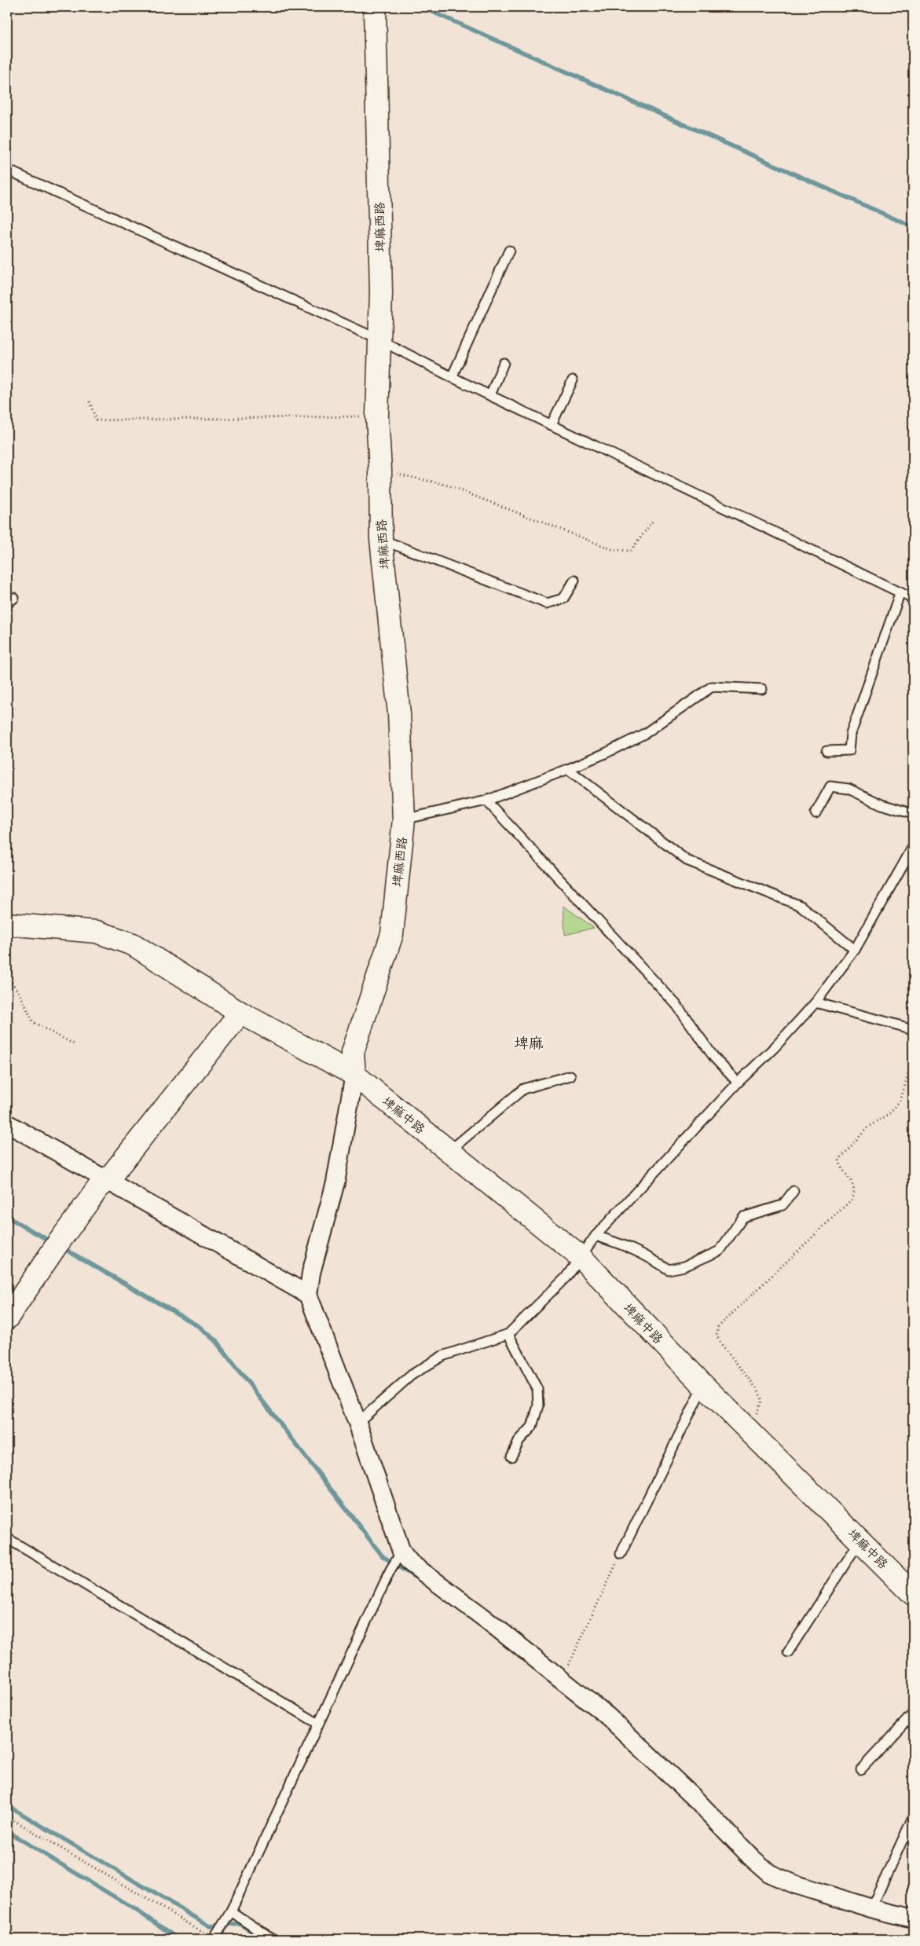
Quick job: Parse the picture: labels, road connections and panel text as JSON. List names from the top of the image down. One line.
{"streets":{"street":["埤麻西路","埤麻中路"]},"crossings":[["埤麻西路","埤麻中路"]],"districts":["埤麻"]}
